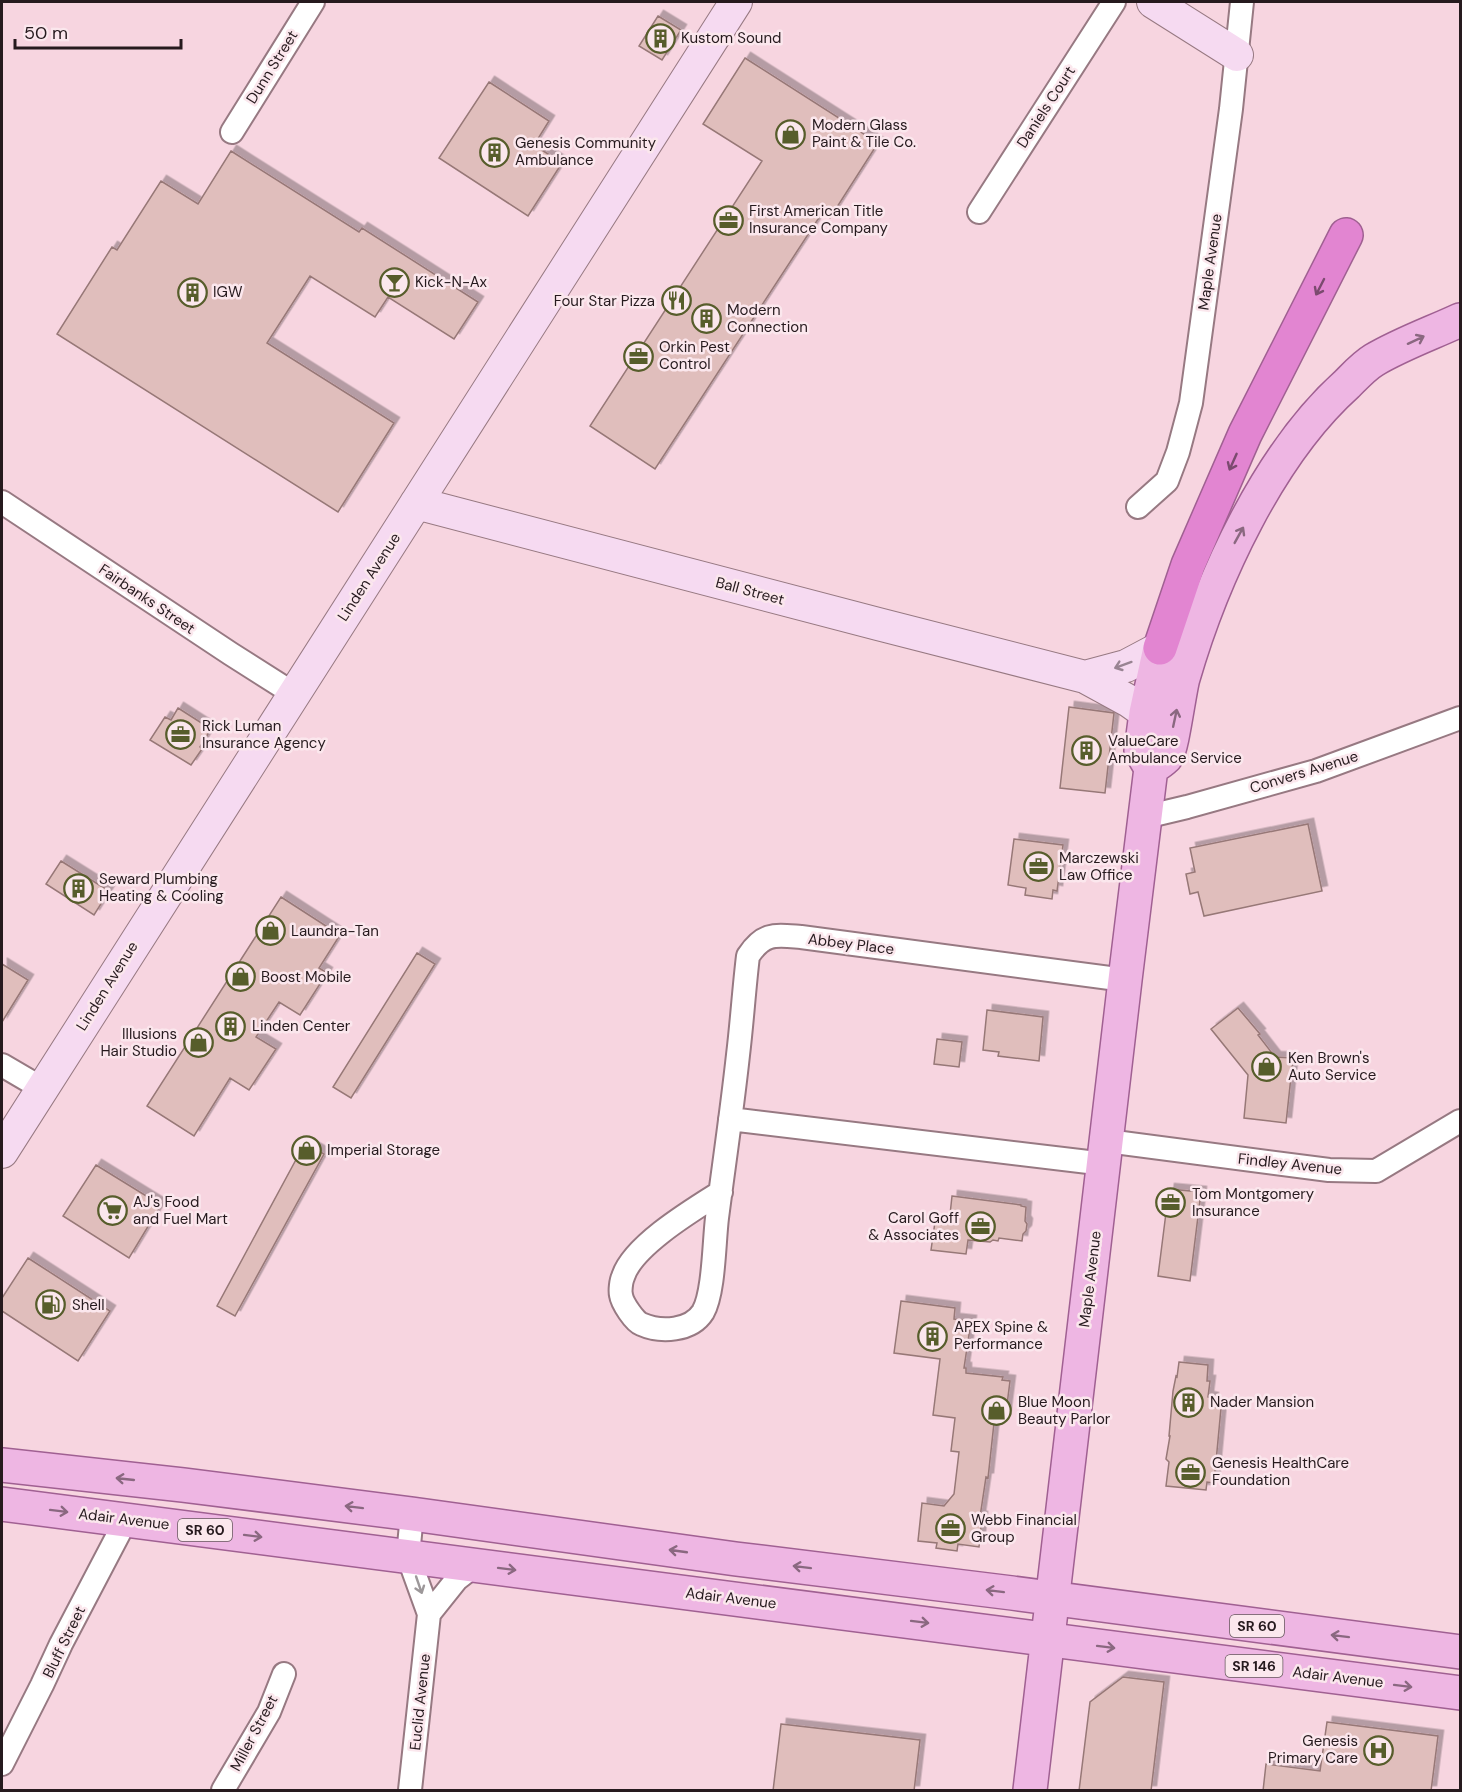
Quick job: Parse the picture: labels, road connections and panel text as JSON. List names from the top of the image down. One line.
{"streets":{"main road":["Maple Avenue","Linden Avenue","Ball Street","Adair Avenue","SR 60","SR 146"],"street":["Dunn Street","Daniels Court","Fairbanks Street","Convers Avenue","Abbey Place","Findley Avenue","Bluff Street","Euclid Avenue","Miller Street"]},"crossings":[["Maple Avenue","Convers Avenue"],["Maple Avenue","Abbey Place"],["Maple Avenue","Findley Avenue"],["Maple Avenue","Adair Avenue"],["Maple Avenue","SR 60"],["Linden Avenue","Ball Street"],["Linden Avenue","Fairbanks Street"],["Adair Avenue","Bluff Street"],["Adair Avenue","Euclid Avenue"],["SR 60","Euclid Avenue"]],"places":{"building":["Kustom Sound","Genesis Community Ambulance","IGW","Modern Connection","ValueCare Ambulance Service","Seward Plumbing Heating & Cooling","Linden Center","APEX Spine & Performance","Nader Mansion"],"shop":["Modern Glass Paint & Tile Co.","Laundra-Tan","Boost Mobile","Illusions Hair Studio","Ken Brown's Auto Service","Imperial Storage","Blue Moon Beauty Parlor"],"office":["First American Title Insurance Company","Orkin Pest Control","Rick Luman Insurance Agency","Marczewski Law Office","Tom Montgomery Insurance","Carol Goff & Associates","Genesis HealthCare Foundation","Webb Financial Group"],"bar":["Kick-N-Ax"],"restaurant":["Four Star Pizza"],"supermarket":["AJ's Food and Fuel Mart"],"fuel station":["Shell"],"hospital":["Genesis Primary Care"]},"scale_bar":"50 m"}
